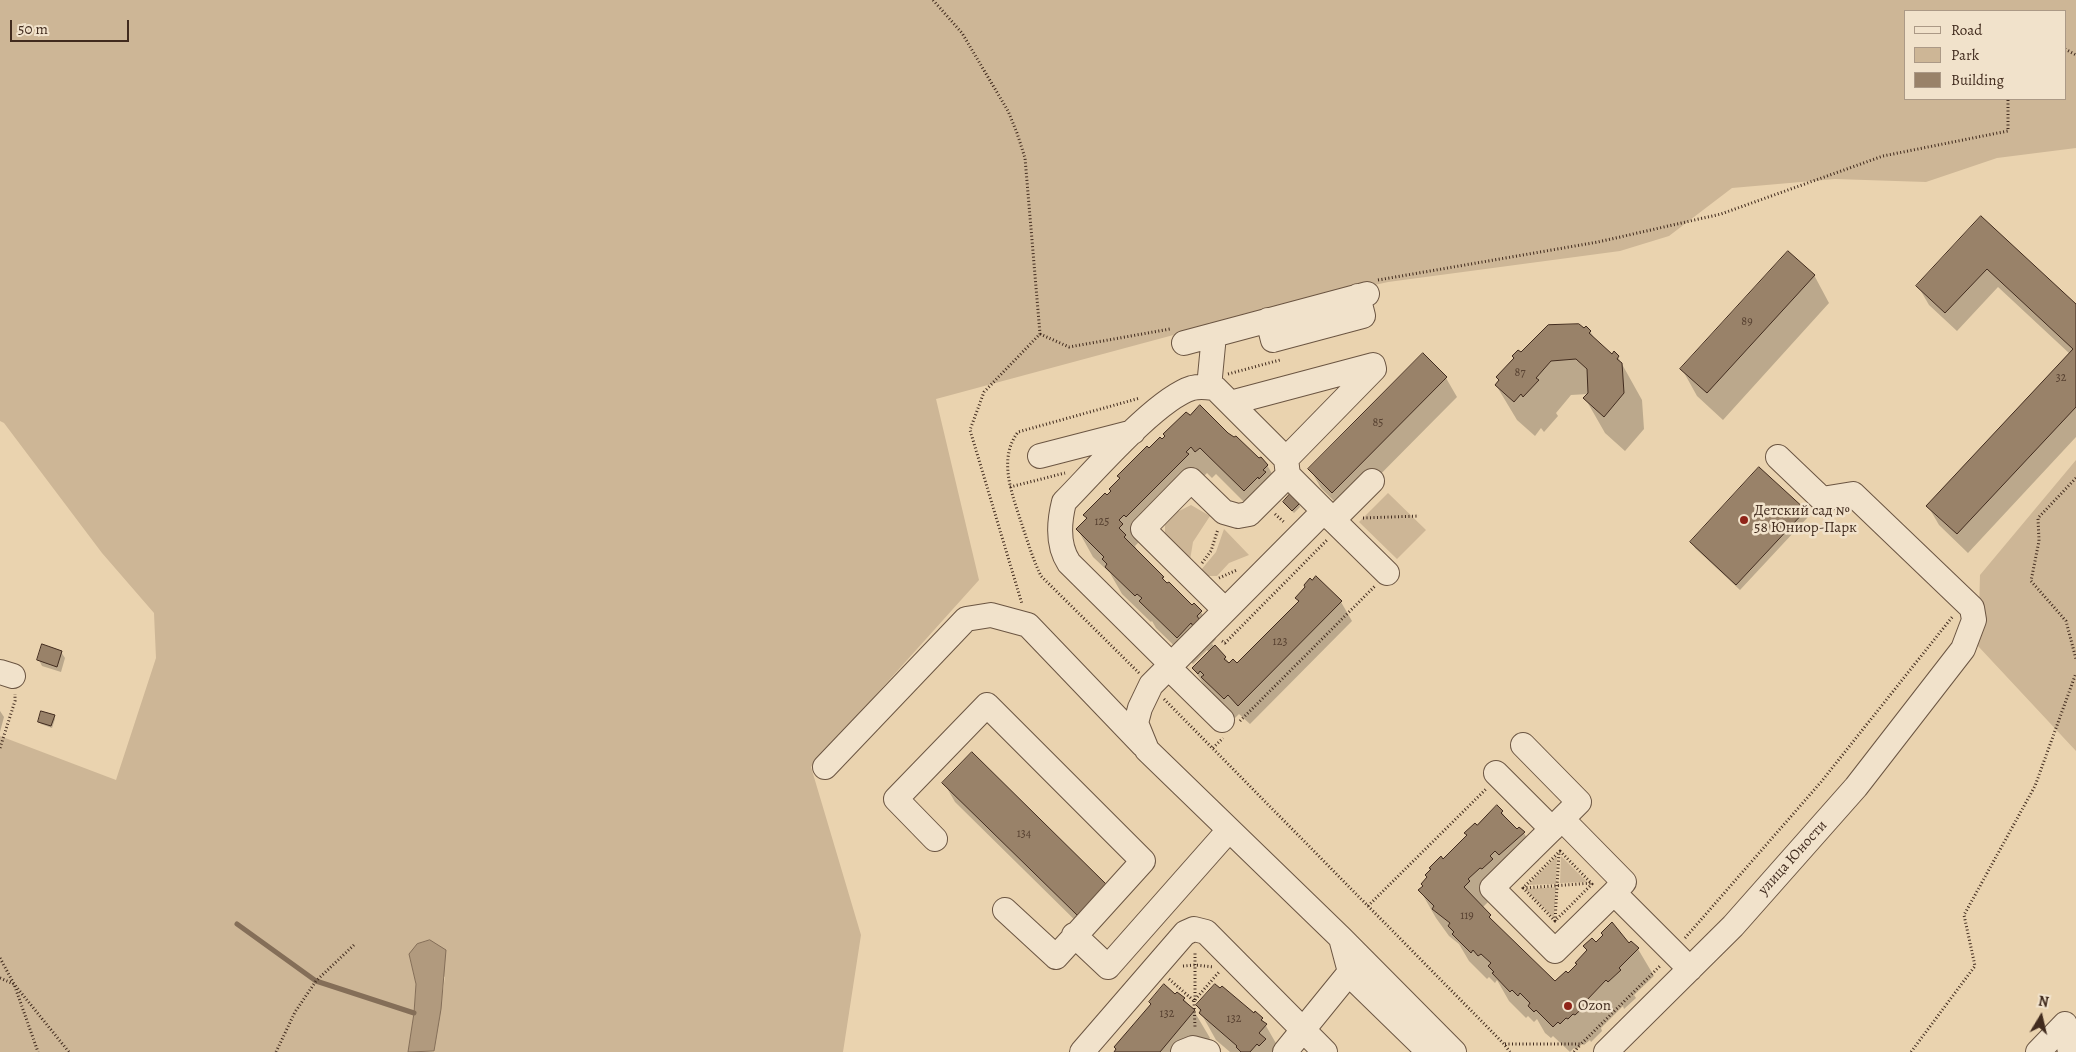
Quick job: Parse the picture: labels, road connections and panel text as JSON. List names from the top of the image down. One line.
{"streets":{"street":["улица Юности"]},"places":["Детский сад № 58 Юниор-Парк","Ozon"],"house_numbers":["89","87","32","85","125","123","134","119","132","132"],"legend":["Road","Park","Building"],"scale_bar":"50 m","north":"top"}
